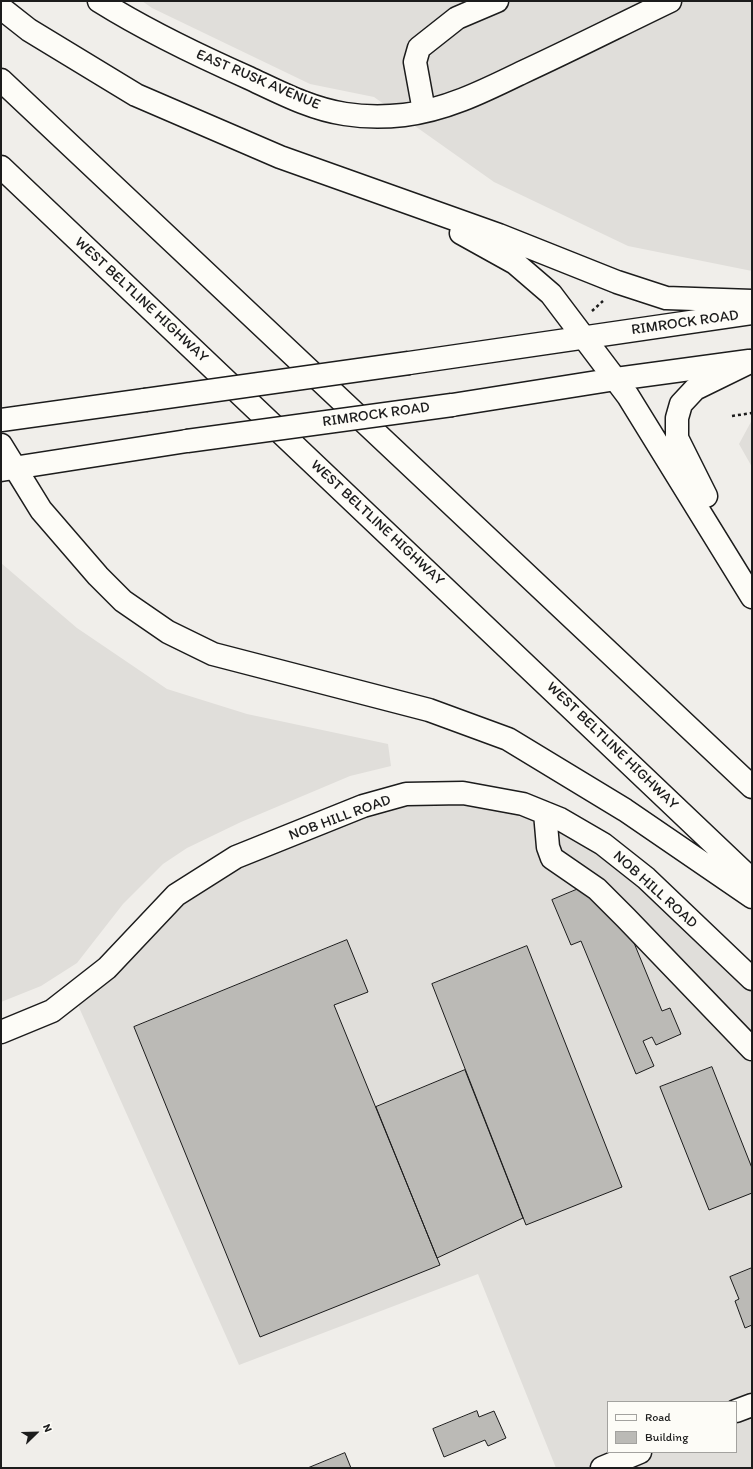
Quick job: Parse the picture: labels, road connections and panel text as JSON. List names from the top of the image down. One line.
{"streets":{"main road":["EAST RUSK AVENUE","WEST BELTLINE HIGHWAY","RIMROCK ROAD","NOB HILL ROAD"]},"legend":["Road","Building"],"north":"top right"}
